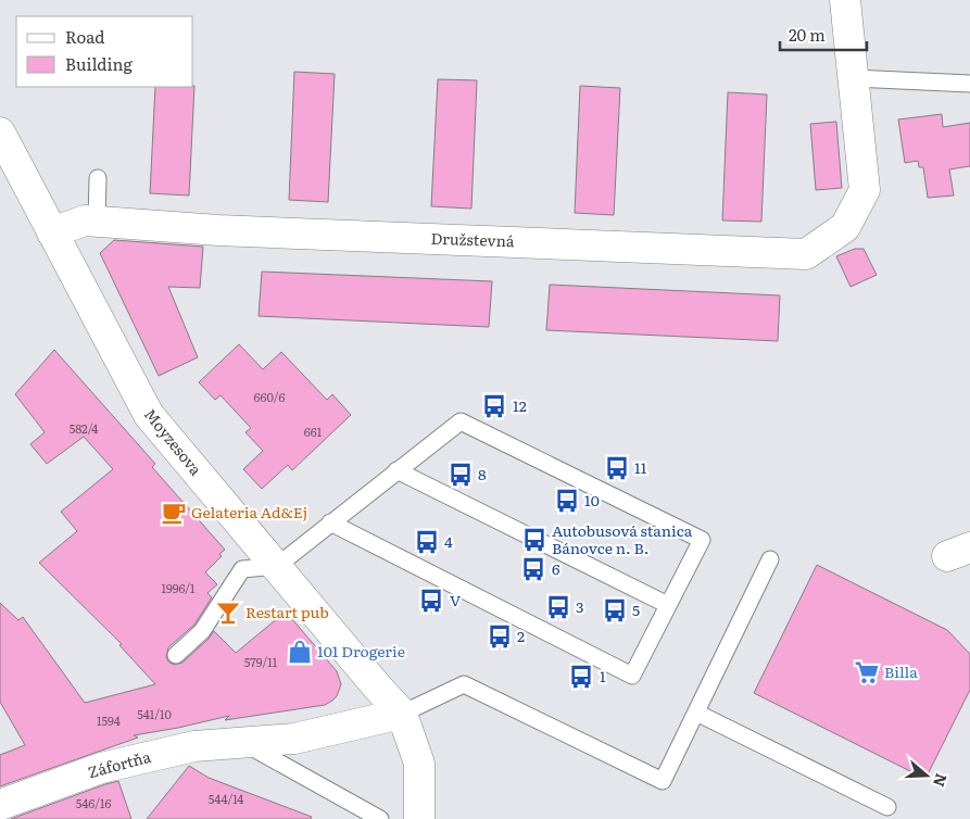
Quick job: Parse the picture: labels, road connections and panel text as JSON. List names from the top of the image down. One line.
{"streets":{"street":["Družstevná","Moyzesova","Záfortňa"]},"crossings":[["Družstevná","Moyzesova"],["Moyzesova","Záfortňa"]],"places":{"bus stop":["12","11","8","10","Autobusová stanica Bánovce n. B.","4","6","V","3","5","2","1"],"cafe":["Gelateria Ad&Ej"],"bar":["Restart pub"],"shop":["101 Drogerie"],"supermarket":["Billa"]},"house_numbers":["660/6","582/4","661","1996/1","579/11","541/10","1594","544/14","546/16"],"legend":["Road","Building"],"scale_bar":"20 m","north":"right"}
